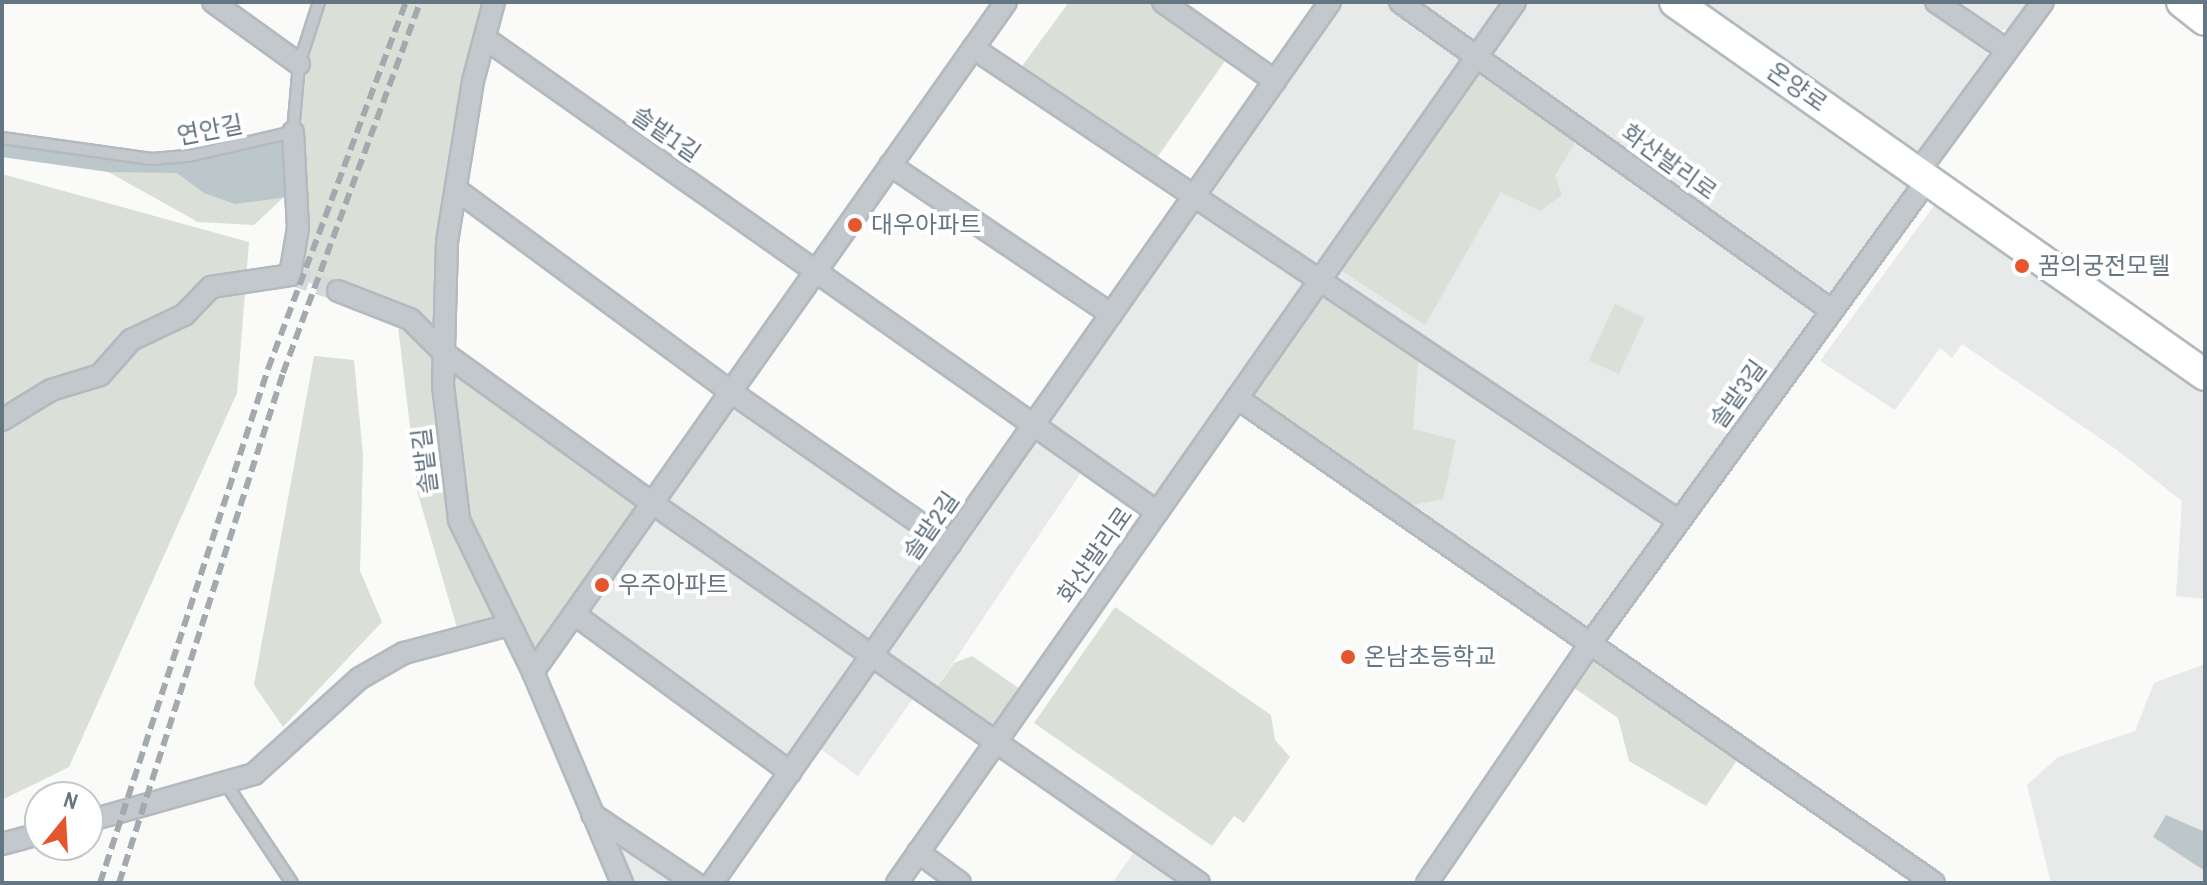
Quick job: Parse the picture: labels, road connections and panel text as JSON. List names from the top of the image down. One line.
{"streets":{"main road":["온양로"],"street":["솔밭1길","화산발리로","솔밭3길","솔밭길","솔밭2길"],"lane":["연안길"]},"crossings":[["온양로","솔밭3길"],["솔밭1길","화산발리로"],["솔밭1길","솔밭길"],["솔밭1길","솔밭2길"],["화산발리로","솔밭3길"]],"places":["대우아파트","꿈의궁전모텔","우주아파트","온남초등학교"],"north":"top"}
